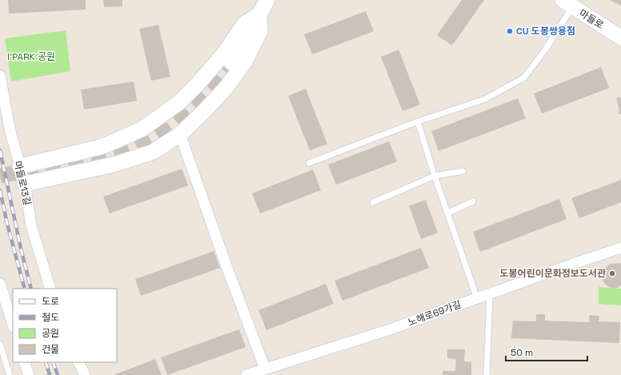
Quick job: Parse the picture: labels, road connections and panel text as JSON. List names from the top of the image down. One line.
{"streets":{"street":["마들로","마들로13길","노해로69가길"]},"parks":["I'PARK 공원"],"places":["CU 도봉쌍용점","도봉어린이문화정보도서관"],"legend":["도로","철도","공원","건물"],"scale_bar":"50 m"}
